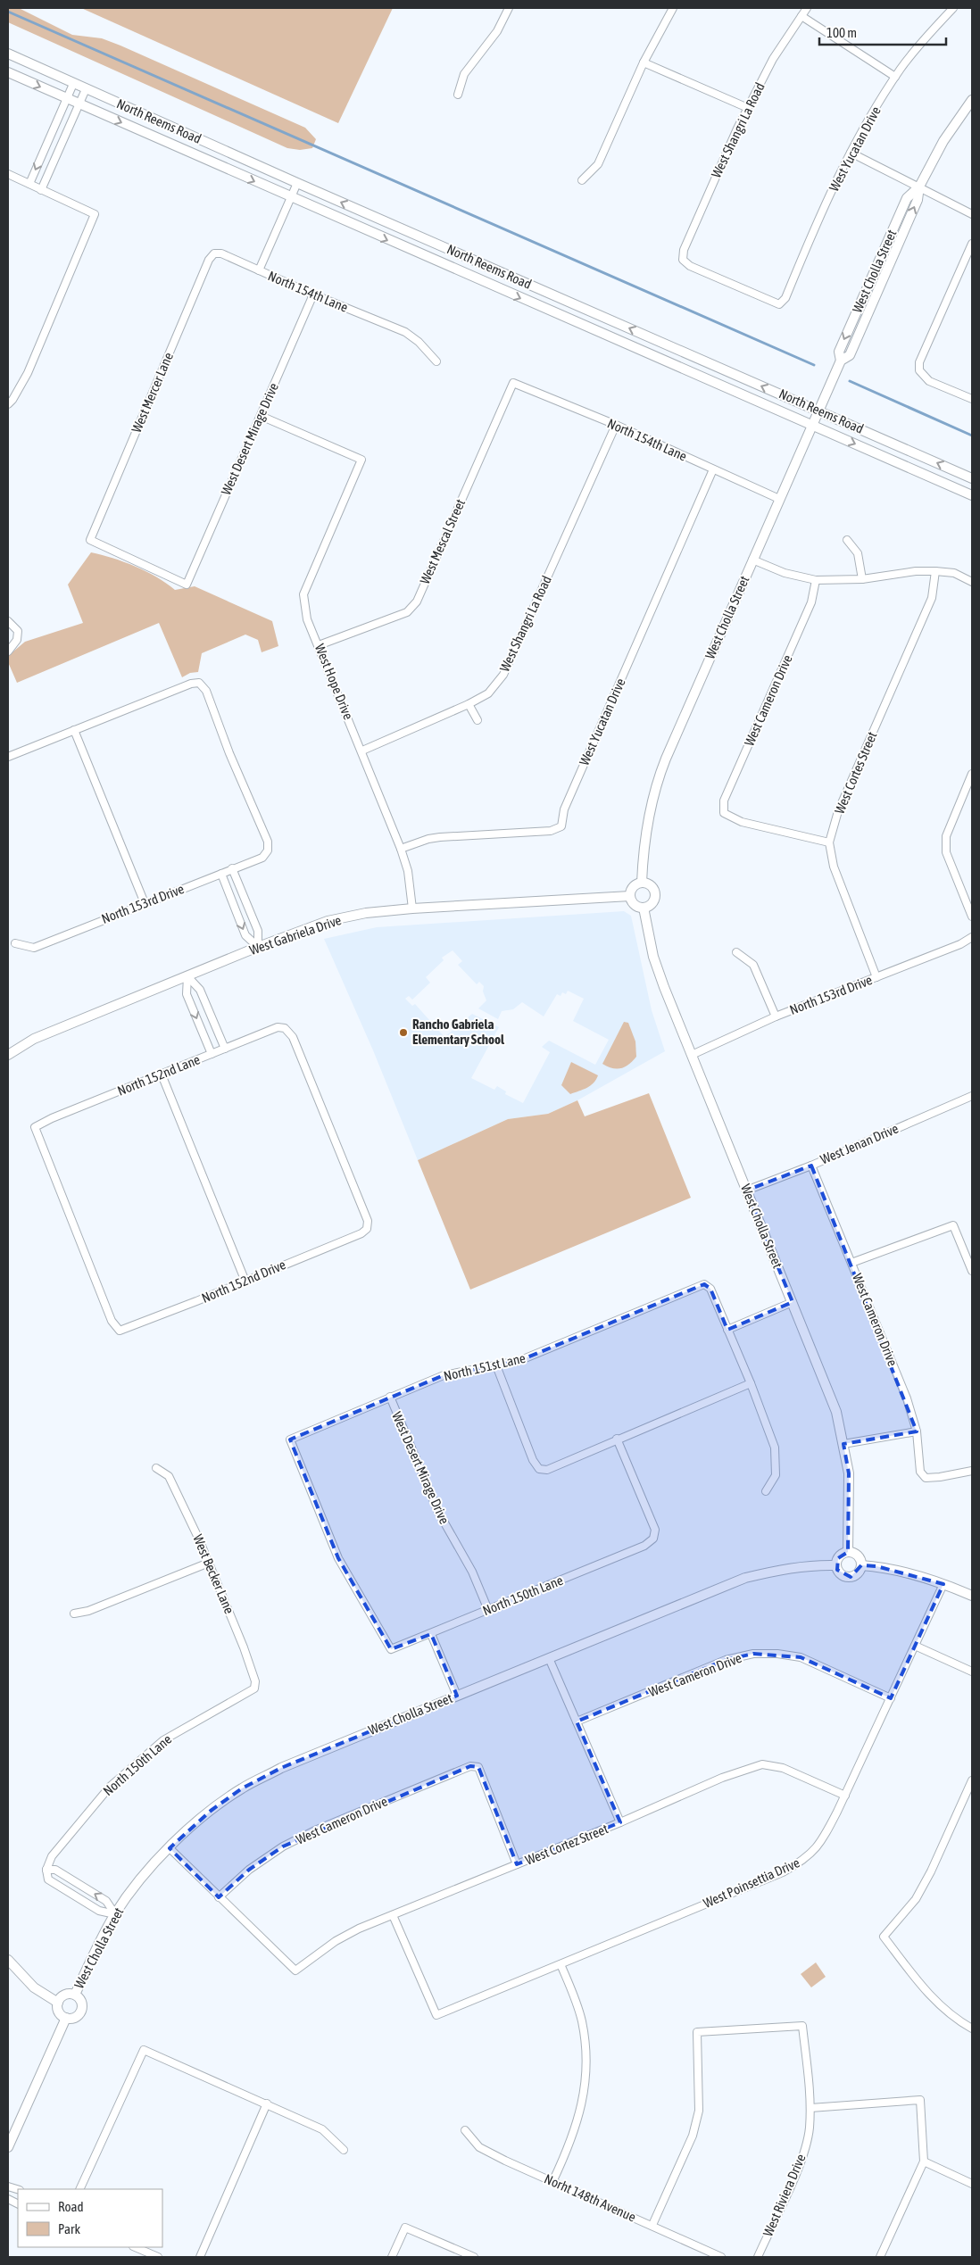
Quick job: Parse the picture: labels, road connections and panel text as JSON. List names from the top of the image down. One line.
{"streets":{"street":["North Reems Road","West Shangri La Road","West Yucatan Drive","West Cholla Street","North 154th Lane","West Mercer Lane","West Desert Mirage Drive","West Mescal Street","West Hope Drive","West Cameron Drive","West Cortes Street","North 153rd Drive","West Gabriela Drive","North 152nd Lane","West Jenan Drive","North 152nd Drive","North 151st Lane","West Becker Lane","North 150th Lane","West Cortez Street","West Poinsettia Drive","West Riviera Drive","Norht 148th Avenue"]},"crossings":[["North Reems Road","West Cholla Street"],["West Shangri La Road","West Yucatan Drive"],["West Shangri La Road","North 154th Lane"],["West Shangri La Road","West Hope Drive"],["West Yucatan Drive","North 154th Lane"],["West Yucatan Drive","West Hope Drive"],["West Cholla Street","North 154th Lane"],["West Cholla Street","North 153rd Drive"],["West Cholla Street","West Gabriela Drive"],["West Cholla Street","West Jenan Drive"],["North 154th Lane","West Mercer Lane"],["North 154th Lane","West Desert Mirage Drive"],["North 154th Lane","West Mescal Street"],["West Mercer Lane","West Desert Mirage Drive"],["West Desert Mirage Drive","West Hope Drive"],["West Desert Mirage Drive","North 151st Lane"],["West Desert Mirage Drive","North 150th Lane"],["West Mescal Street","West Hope Drive"],["West Hope Drive","West Gabriela Drive"],["West Cameron Drive","West Cortes Street"],["West Cameron Drive","West Jenan Drive"],["West Cameron Drive","West Cortez Street"],["West Cameron Drive","West Poinsettia Drive"],["West Cortes Street","North 153rd Drive"],["North 152nd Lane","North 152nd Drive"],["North 151st Lane","North 150th Lane"],["West Becker Lane","North 150th Lane"],["West Cortez Street","West Poinsettia Drive"],["West Riviera Drive","Norht 148th Avenue"]],"places":["Rancho Gabriela Elementary School"],"legend":["Road","Park"],"scale_bar":"100 m"}
